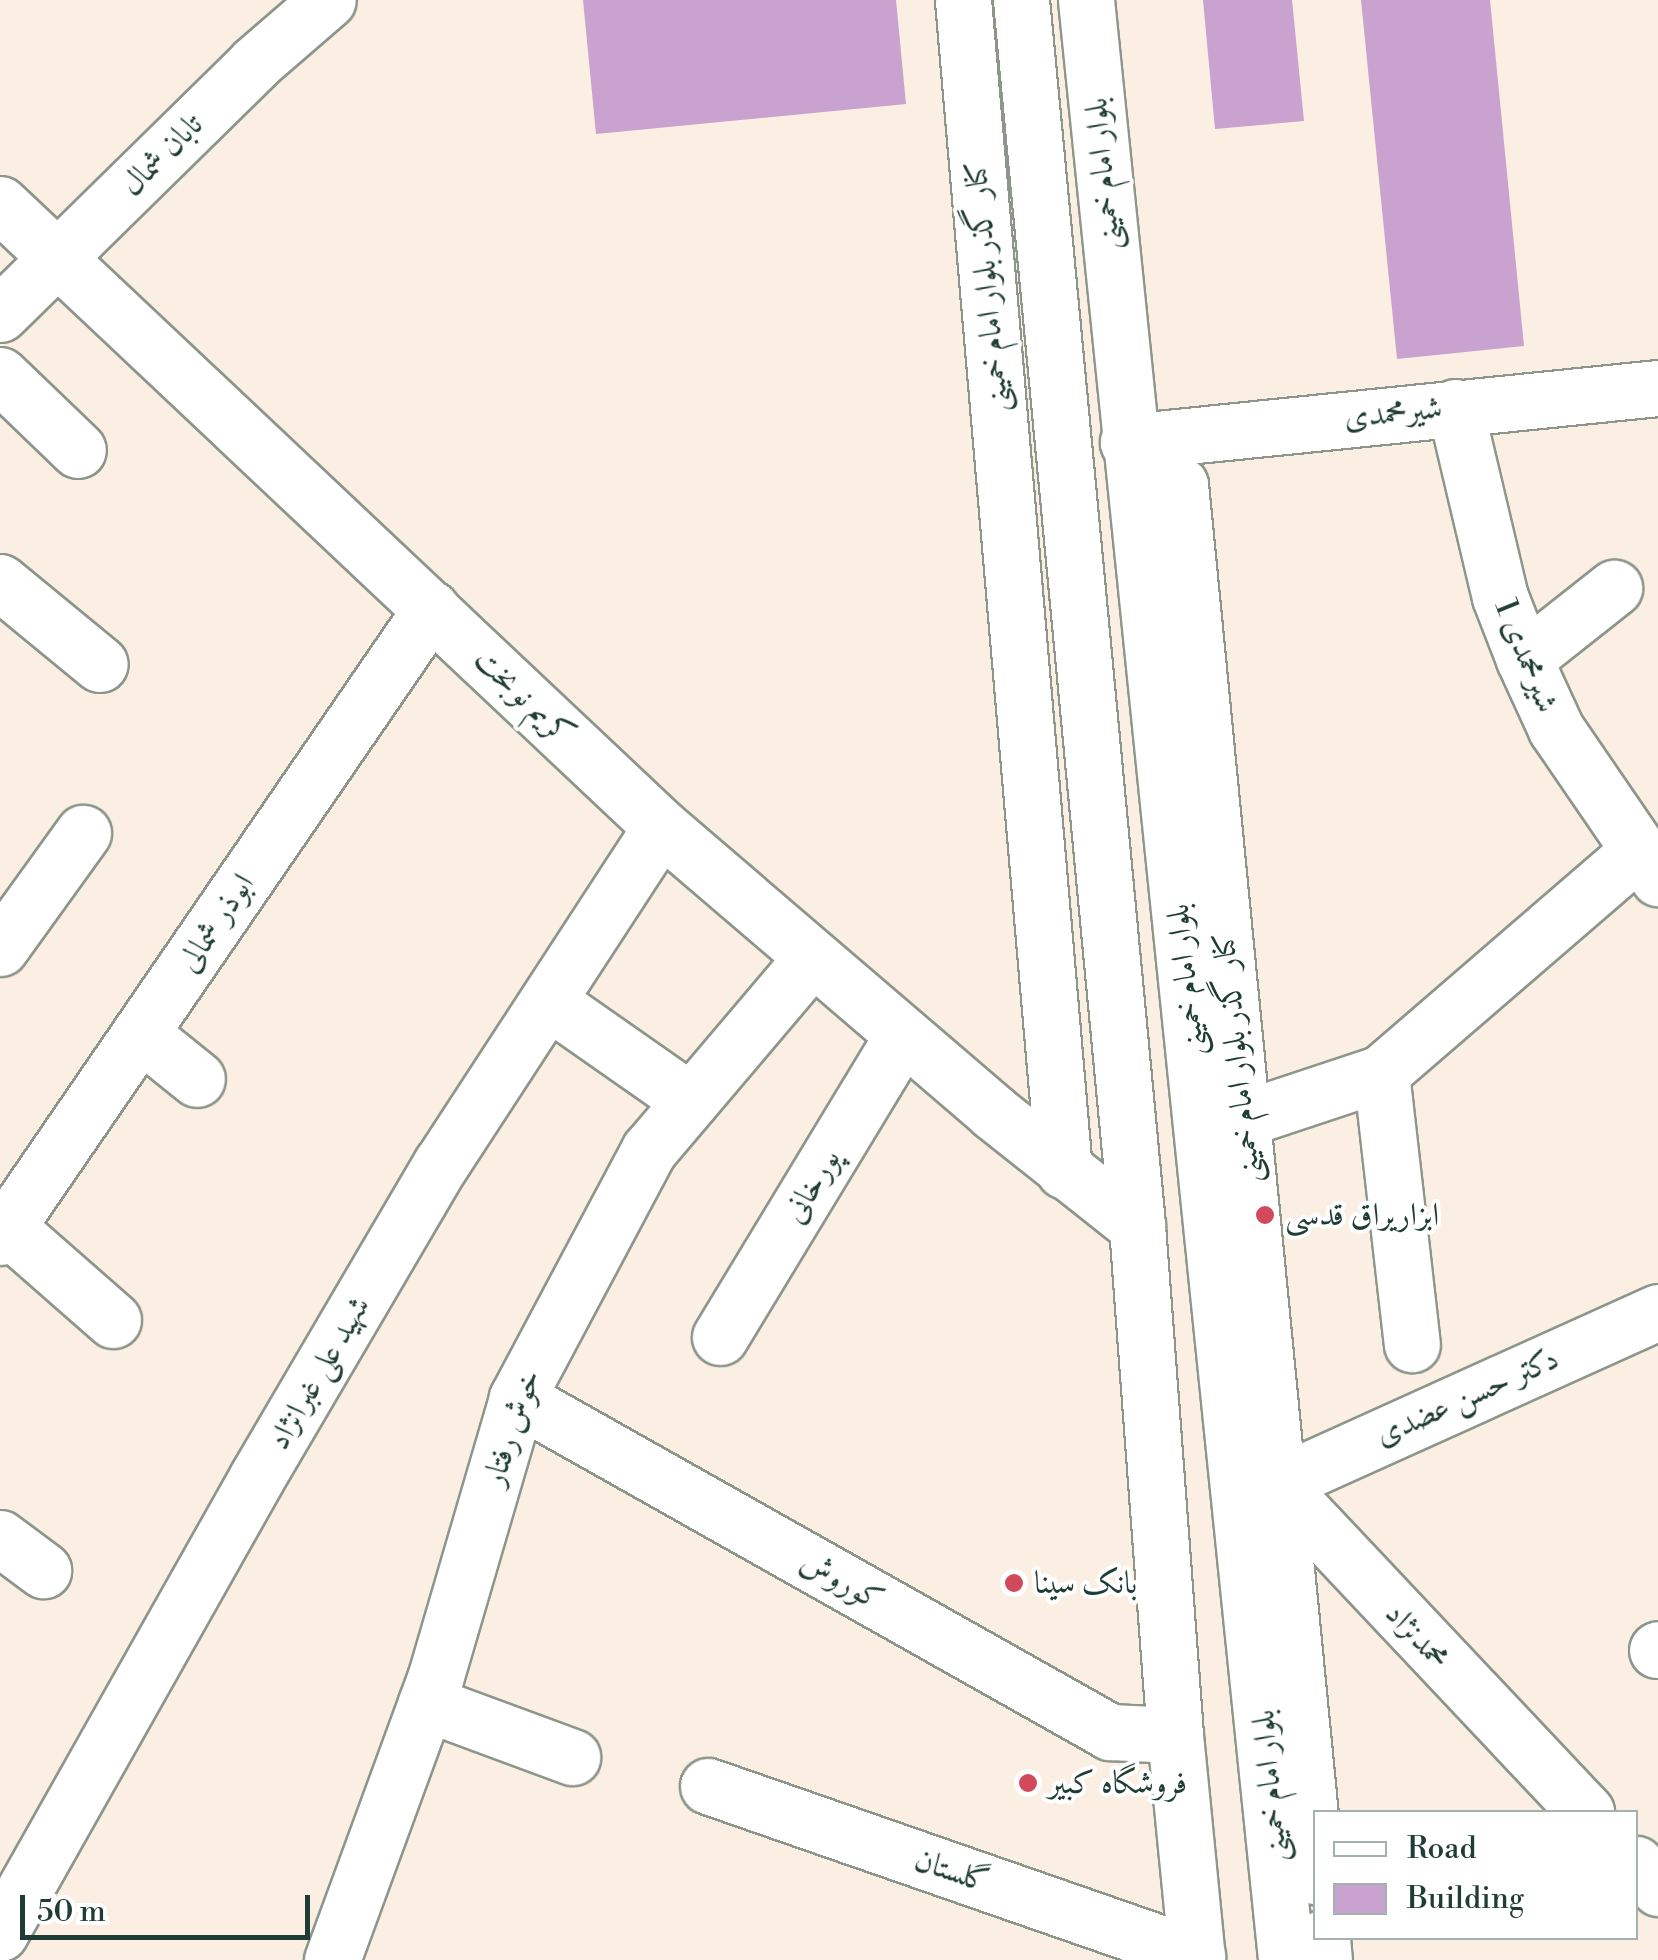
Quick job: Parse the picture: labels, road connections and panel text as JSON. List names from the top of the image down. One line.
{"streets":{"street":["تابان شمال","بلوار امام خمینی","کنار گذر بلوار امام خمینی","شیرمحمدی","شیرمحمدی 1","کریم نوبخت","ابوذر شمالی","پورخانی","شهید علی غبرانژاد","دکتر حسن عضدی","خوش رفتار","کوروش","محمدنژاد","گلستان"]},"crossings":[["تابان شمال","کریم نوبخت"],["بلوار امام خمینی","کنار گذر بلوار امام خمینی"],["بلوار امام خمینی","شیرمحمدی"],["بلوار امام خمینی","کریم نوبخت"],["بلوار امام خمینی","دکتر حسن عضدی"],["بلوار امام خمینی","کوروش"],["بلوار امام خمینی","محمدنژاد"],["بلوار امام خمینی","گلستان"],["کنار گذر بلوار امام خمینی","شیرمحمدی"],["کنار گذر بلوار امام خمینی","کریم نوبخت"],["کنار گذر بلوار امام خمینی","دکتر حسن عضدی"],["کنار گذر بلوار امام خمینی","محمدنژاد"],["شیرمحمدی","شیرمحمدی 1"],["کریم نوبخت","ابوذر شمالی"],["کریم نوبخت","پورخانی"],["کریم نوبخت","شهید علی غبرانژاد"],["کریم نوبخت","خوش رفتار"],["دکتر حسن عضدی","محمدنژاد"],["خوش رفتار","کوروش"]],"places":["ابزاریراق قدسی","بانک سینا","فروشگاه کبیر"],"legend":["Road","Building"],"scale_bar":"50 m"}
